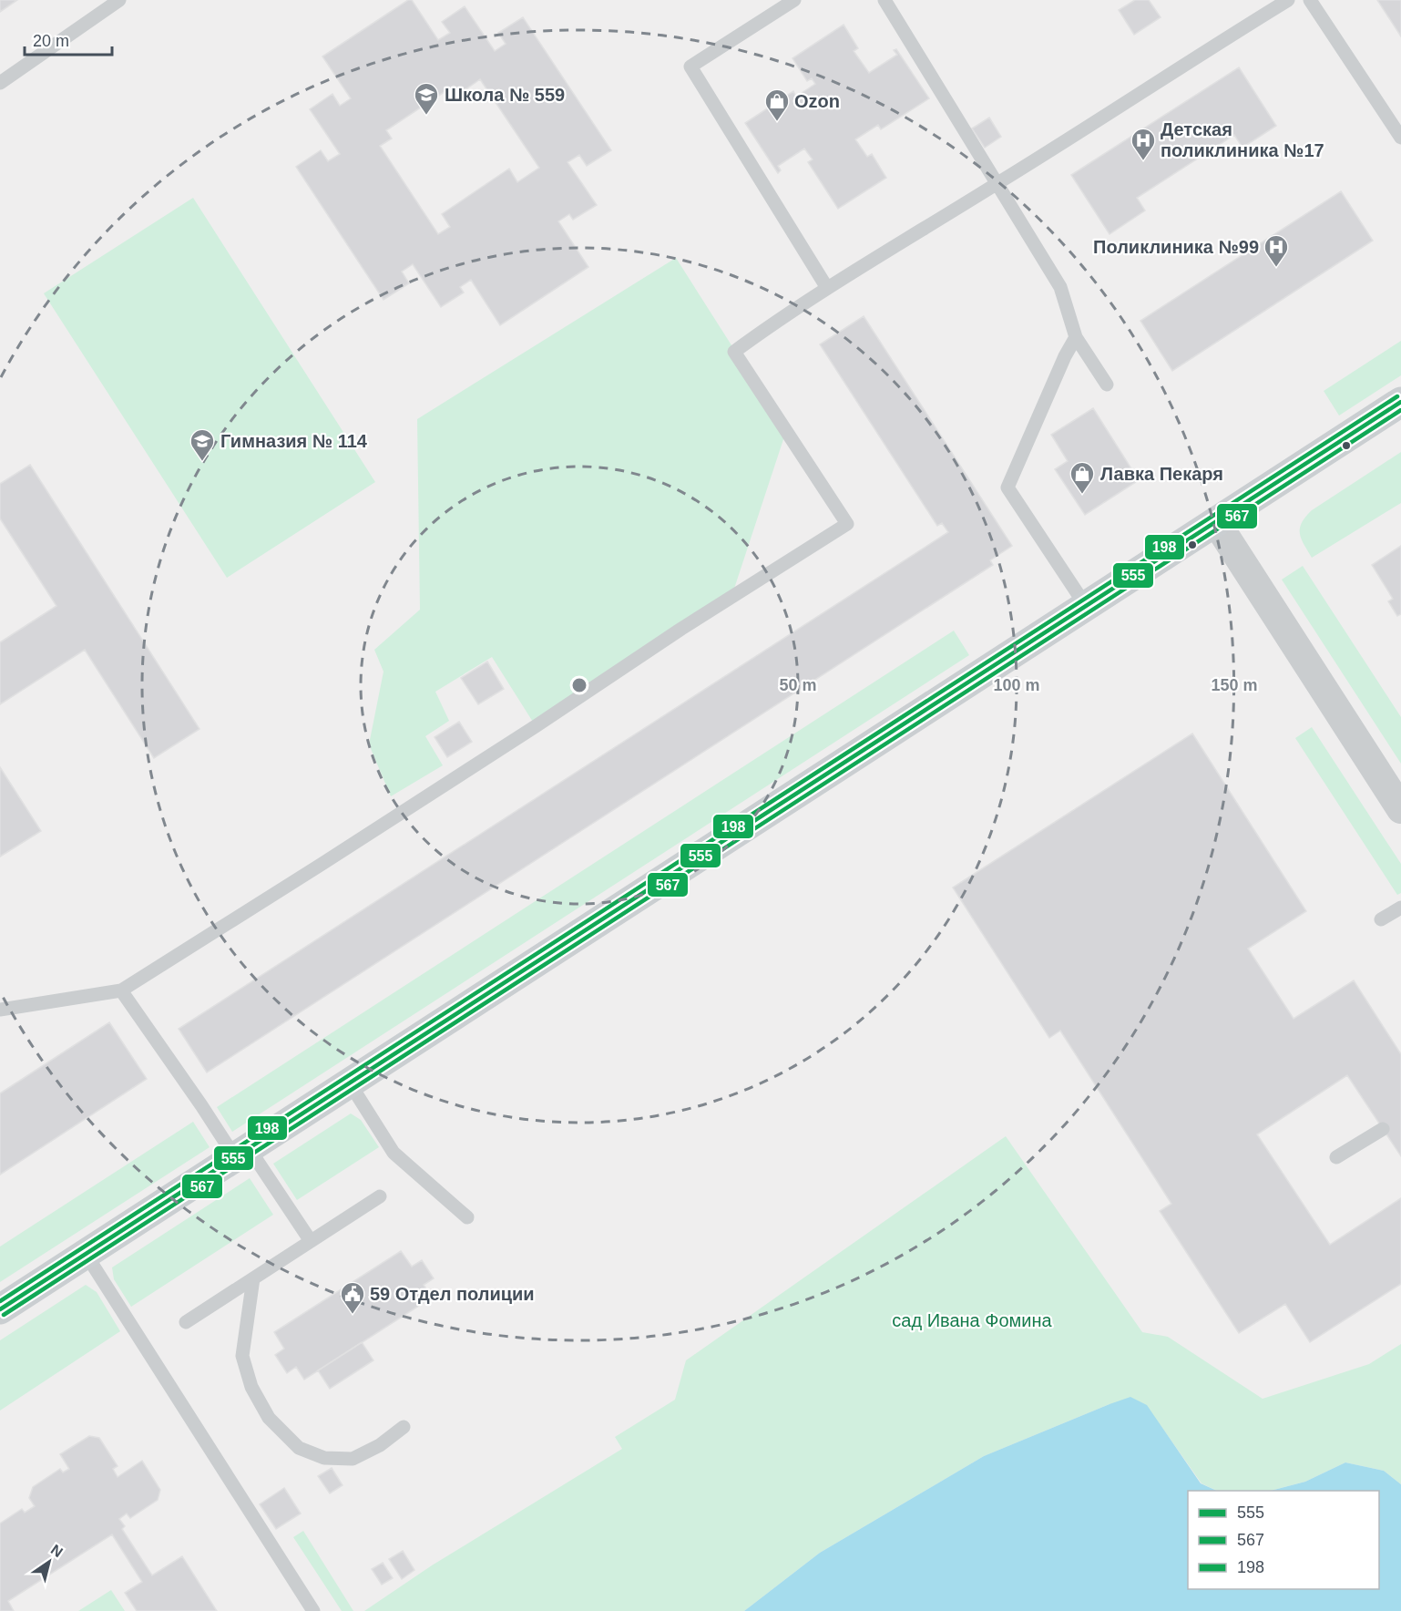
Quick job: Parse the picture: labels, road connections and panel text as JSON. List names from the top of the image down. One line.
{"parks":["сад Ивана Фомина"],"places":{"school or university":["Школа № 559","Гимназия № 114"],"shop":["Ozon","Лавка Пекаря"],"hospital":["Детская поликлиника №17","Поликлиника №99"],"public building":["59 Отдел полиции"]},"lines":["transit line 198","transit line 555","transit line 567"],"legend":["555","567","198"],"scale_bar":"20 m","north":"top right","rings":["50 m","100 m","150 m"]}
